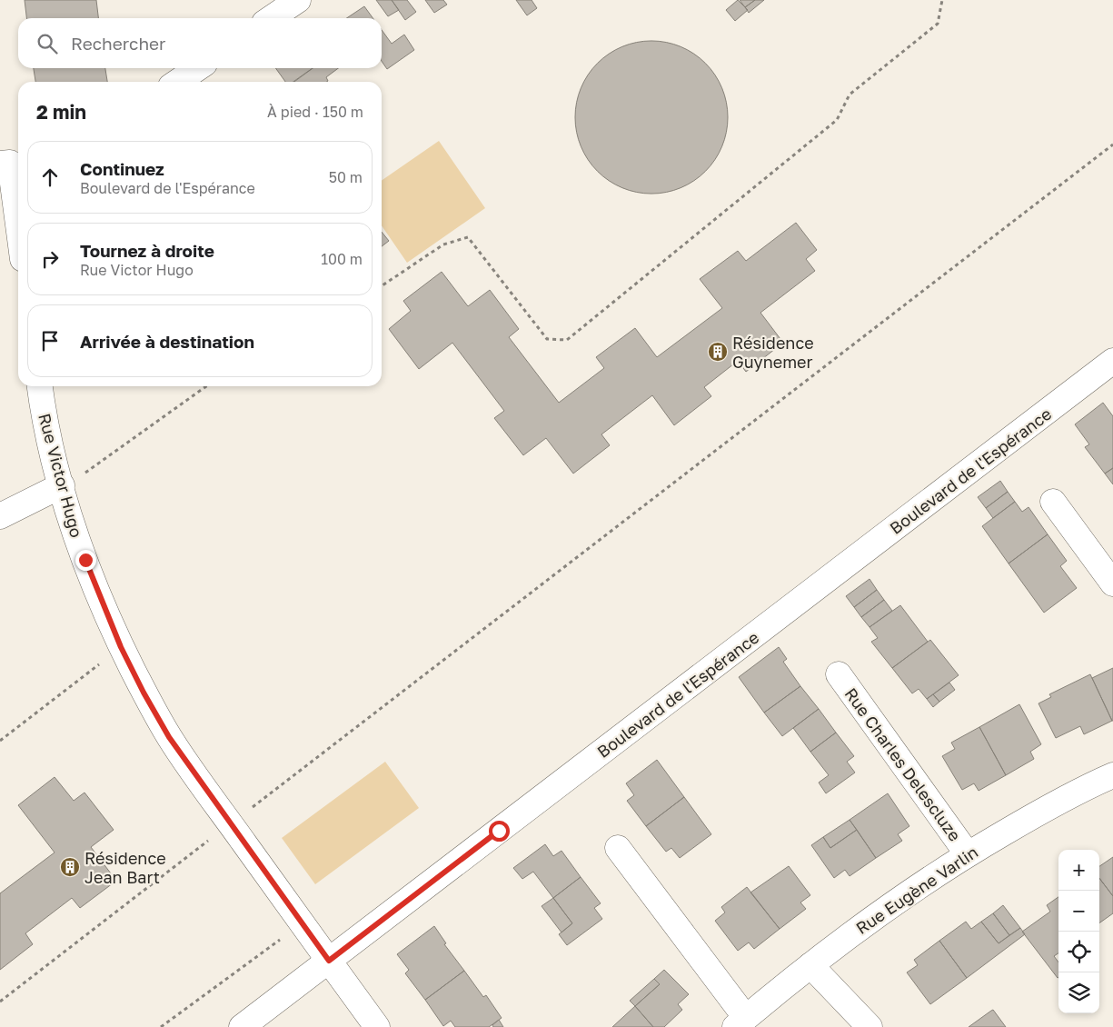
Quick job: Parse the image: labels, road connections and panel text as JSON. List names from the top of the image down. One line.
{"streets":{"street":["Boulevard de l'Espérance","Rue Victor Hugo","Rue Charles Delescluze","Rue Eugène Varlin"]},"crossings":[["Boulevard de l'Espérance","Rue Victor Hugo"],["Rue Charles Delescluze","Rue Eugène Varlin"]],"places":{"building":["Résidence Guynemer","Résidence Jean Bart"]},"page":{"search":"Rechercher","heading":["2 min","À pied · 150 m"],"list":[["Continuez","Boulevard de l'Espérance","50 m"],["Tournez à droite","Rue Victor Hugo","100 m"],"Arrivée à destination"],"map_buttons":["+","−"]}}
